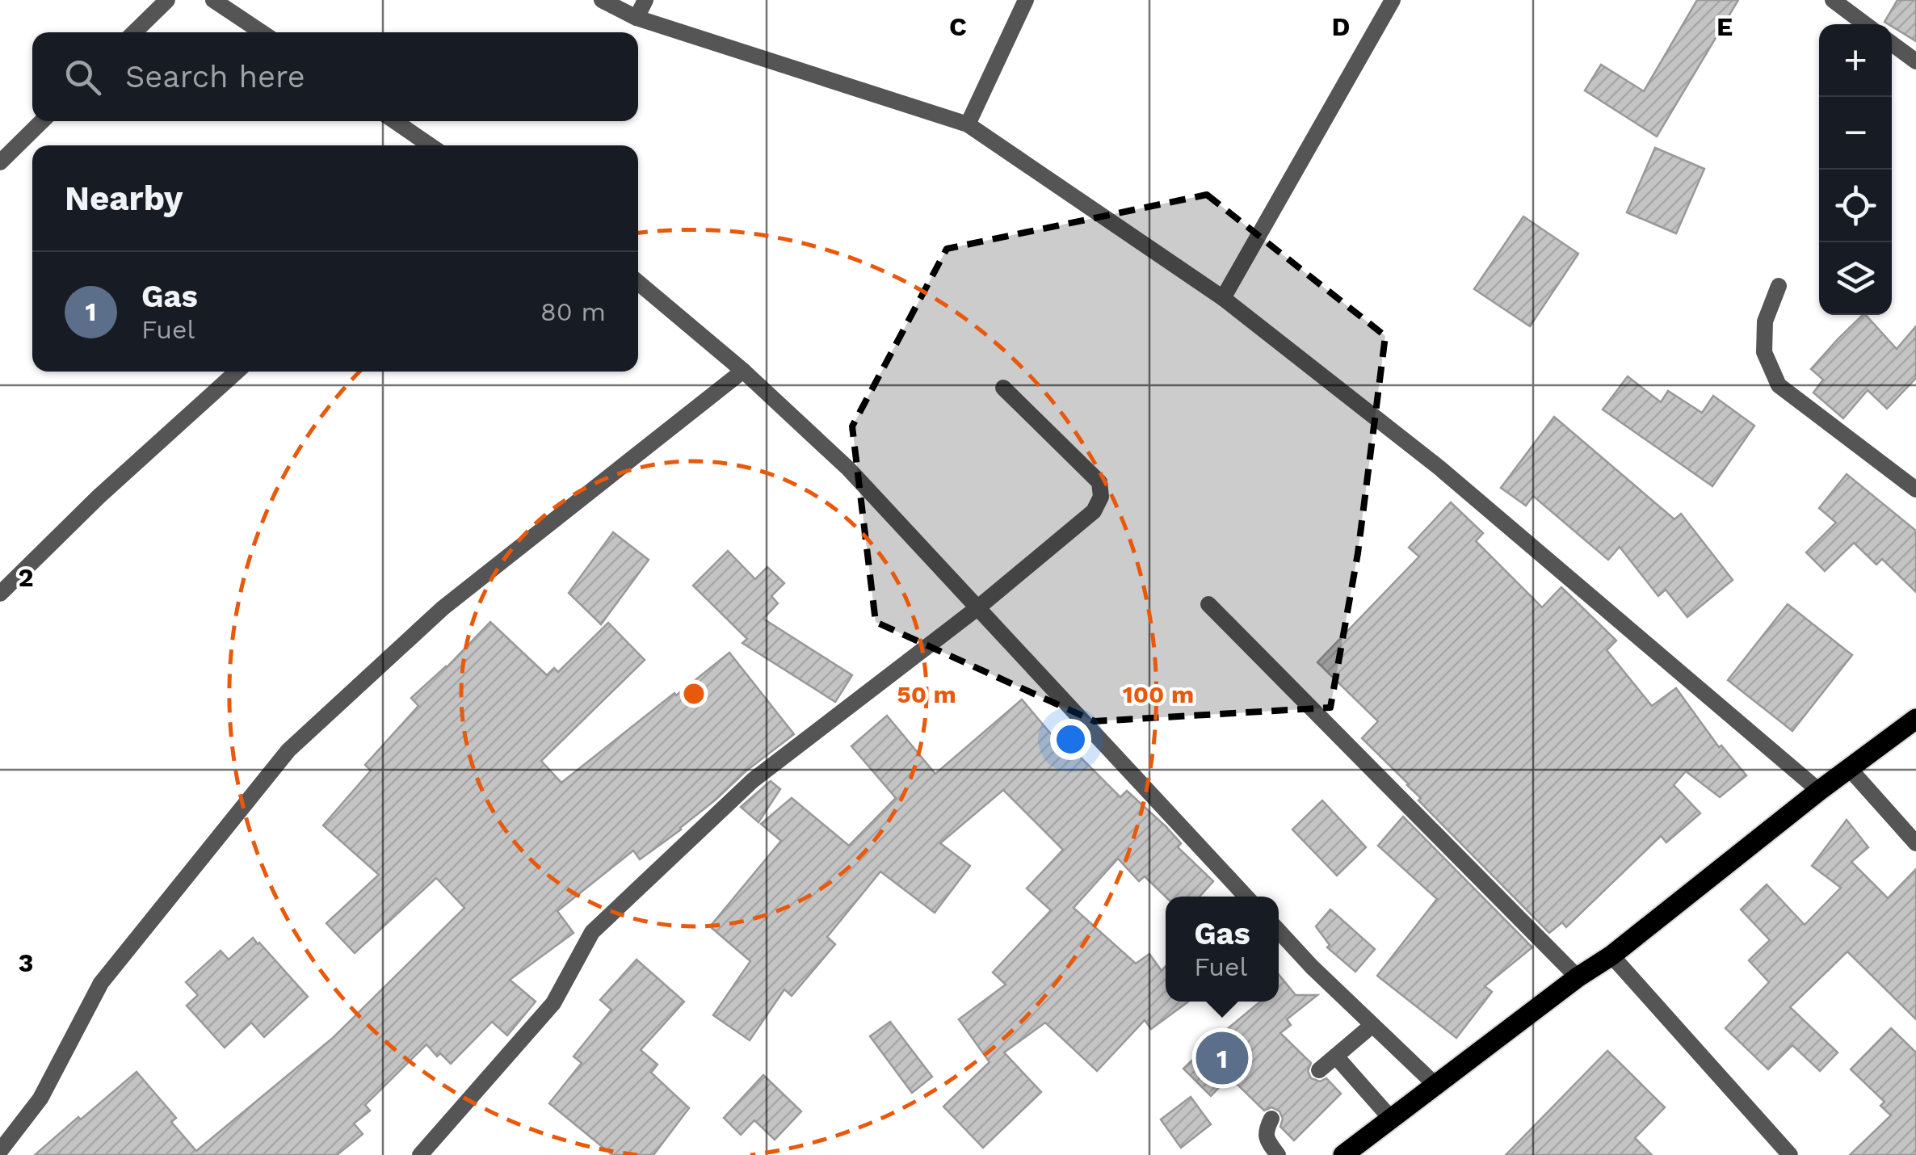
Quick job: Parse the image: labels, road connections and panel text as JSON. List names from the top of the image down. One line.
{"page":{"map_buttons":["+","−"],"search":"Search here","heading":"Nearby","list":[{"mark":"1","name":"Gas","note":"Fuel","value":"80 m"}],"popup":["Gas","Fuel"],"pins":"1"},"grid":{"columns":["C","D","E"],"rows":["2","3"]},"rings":["50 m","100 m"]}
